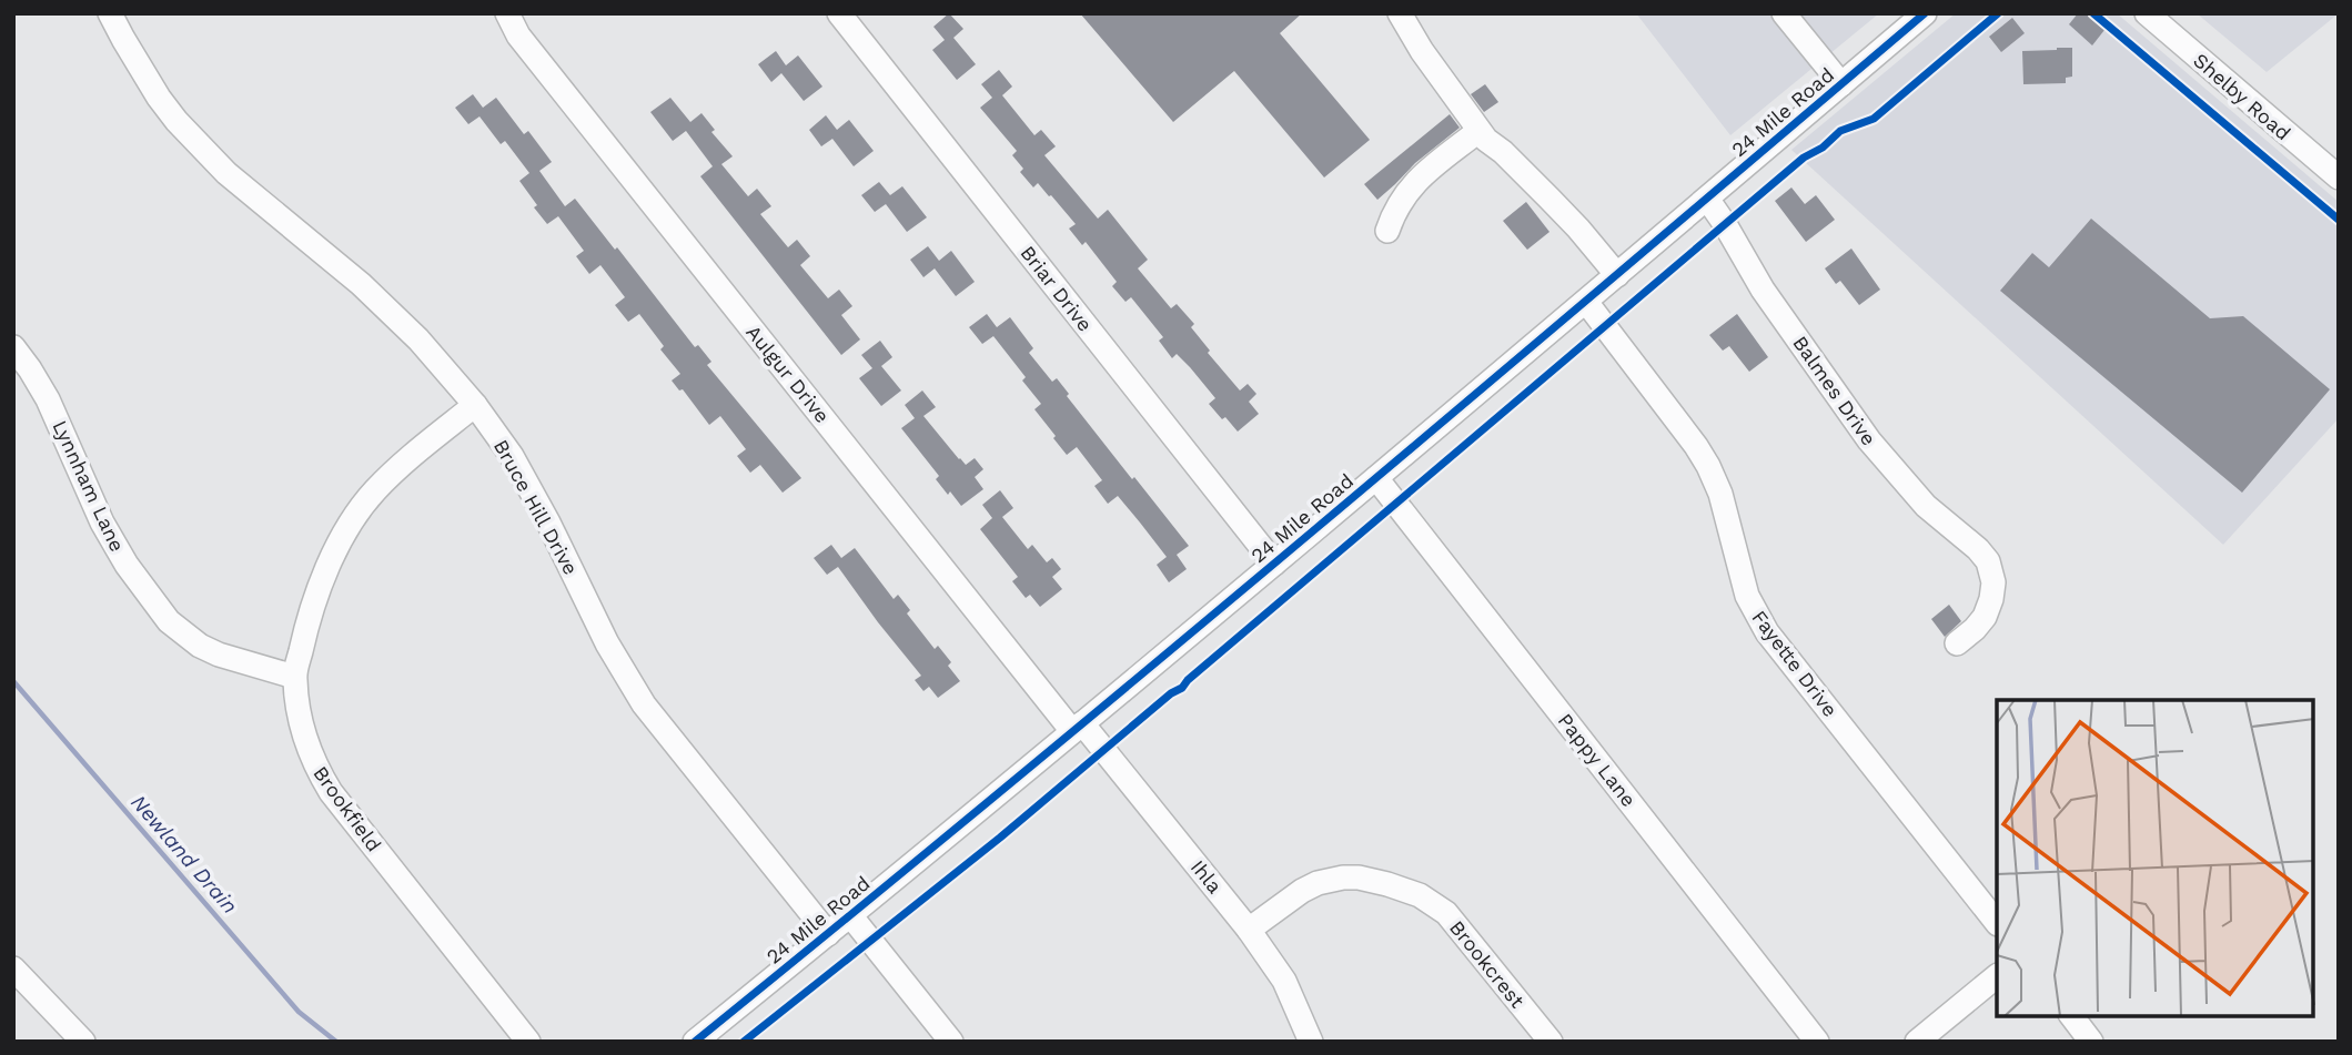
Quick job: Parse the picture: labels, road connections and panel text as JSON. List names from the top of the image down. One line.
{"streets":{"street":["Shelby Road","24 Mile Road","Briar Drive","Aulgur Drive","Balmes Drive","Lynnham Lane","Bruce Hill Drive","Fayette Drive","Pappy Lane","Brookfield","Ihla","Brookcrest"]},"crossings":[["24 Mile Road","Briar Drive"],["24 Mile Road","Aulgur Drive"],["24 Mile Road","Balmes Drive"],["24 Mile Road","Bruce Hill Drive"],["24 Mile Road","Fayette Drive"],["24 Mile Road","Pappy Lane"],["24 Mile Road","Ihla"],["Aulgur Drive","Ihla"],["Lynnham Lane","Brookfield"],["Bruce Hill Drive","Brookfield"],["Ihla","Brookcrest"]],"water":["Newland Drain"]}
